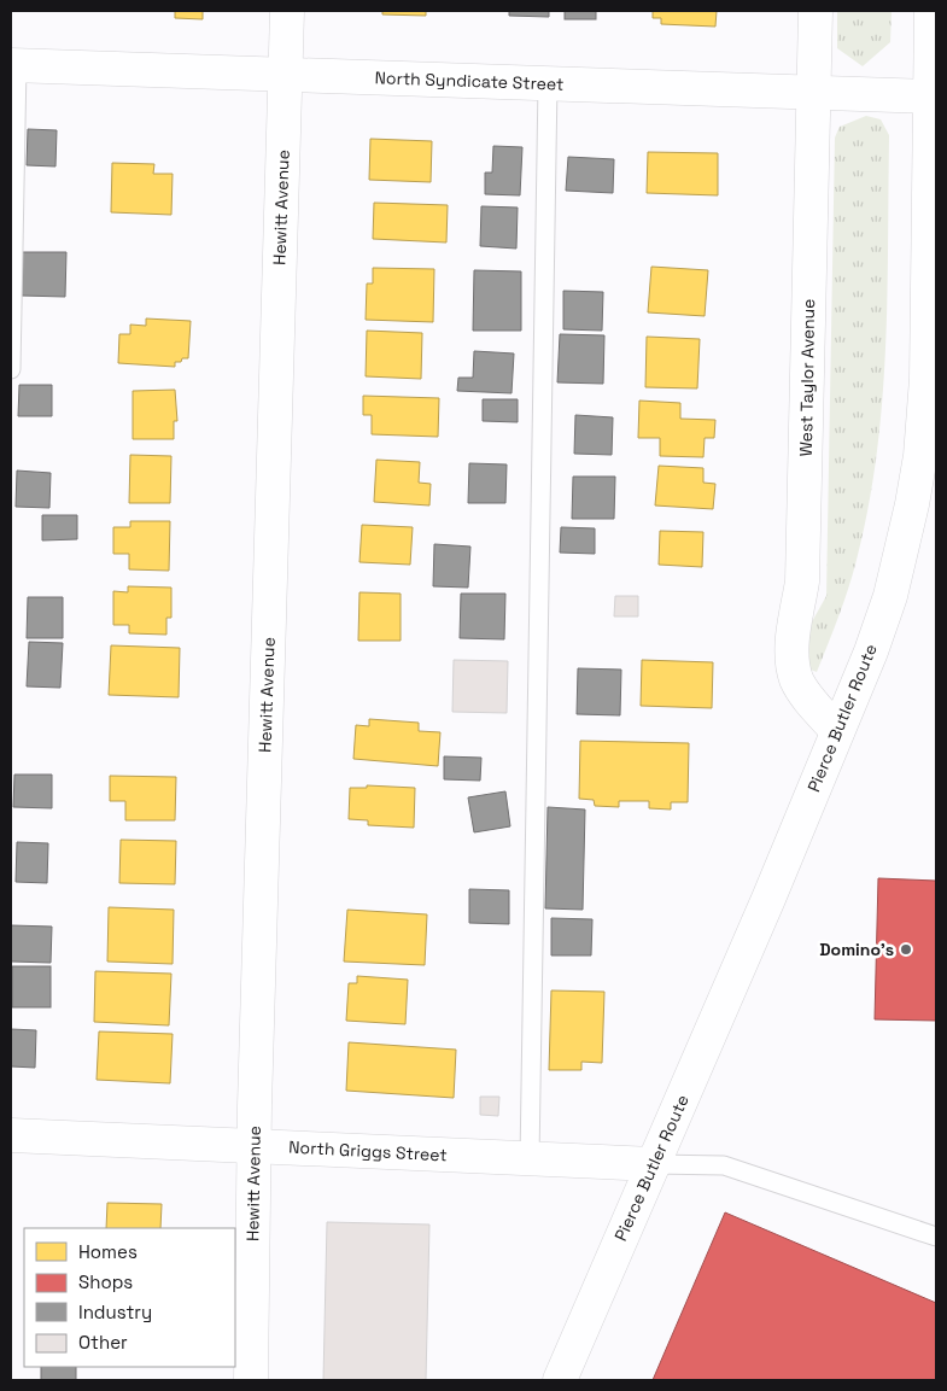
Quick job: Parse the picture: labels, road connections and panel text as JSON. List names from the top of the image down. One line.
{"streets":{"street":["North Syndicate Street","Hewitt Avenue","West Taylor Avenue","Pierce Butler Route","North Griggs Street"]},"crossings":[["North Syndicate Street","Hewitt Avenue"],["North Syndicate Street","West Taylor Avenue"],["North Syndicate Street","Pierce Butler Route"],["Hewitt Avenue","North Griggs Street"],["West Taylor Avenue","Pierce Butler Route"],["Pierce Butler Route","North Griggs Street"]],"places":["Domino's"],"legend":["Homes","Shops","Industry","Other"]}
